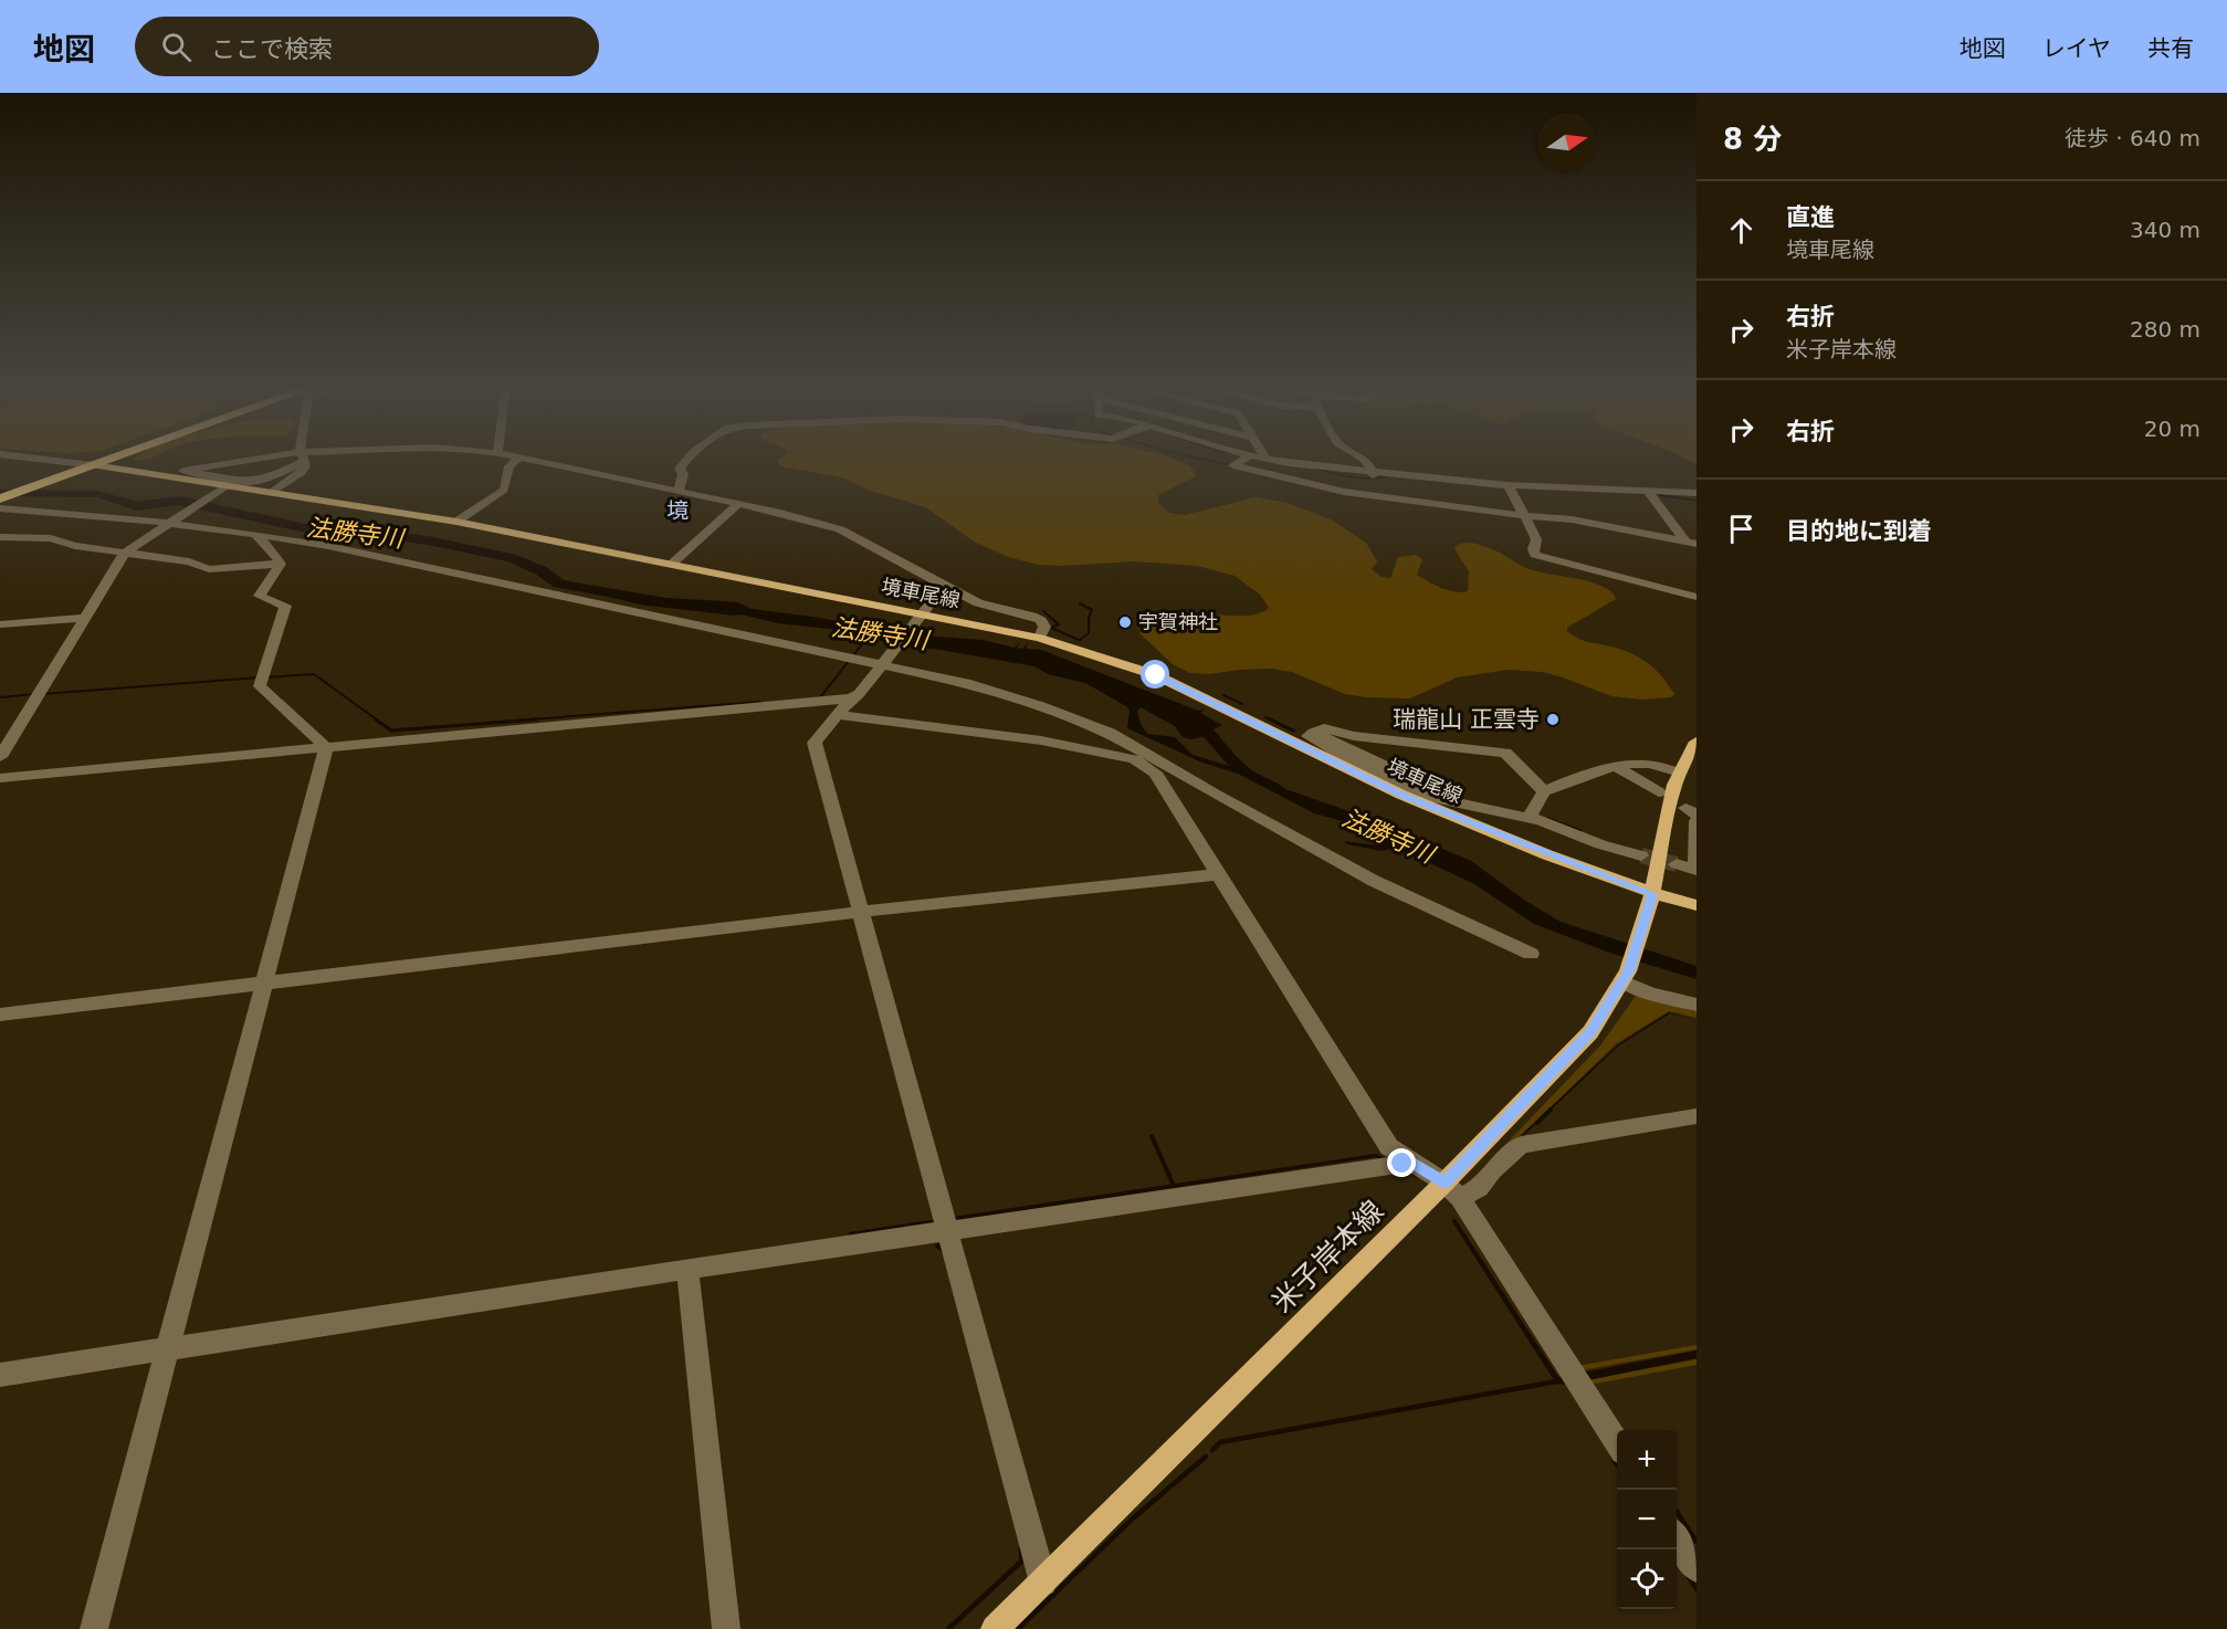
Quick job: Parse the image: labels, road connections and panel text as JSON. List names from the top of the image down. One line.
{"streets":{"main road":["境車尾線","米子岸本線"]},"crossings":[["境車尾線","米子岸本線"]],"districts":["境"],"water":["法勝寺川"],"places":["宇賀神社","瑞龍山 正雲寺"],"north":"right","page":{"header":"地図","search":"ここで検索","nav":["地図","レイヤ","共有"],"heading":["8 分","徒歩 · 640 m"],"list":[["直進","境車尾線","340 m"],["右折","米子岸本線","280 m"],["右折","20 m"],"目的地に到着"],"map_buttons":["+","−"]}}
